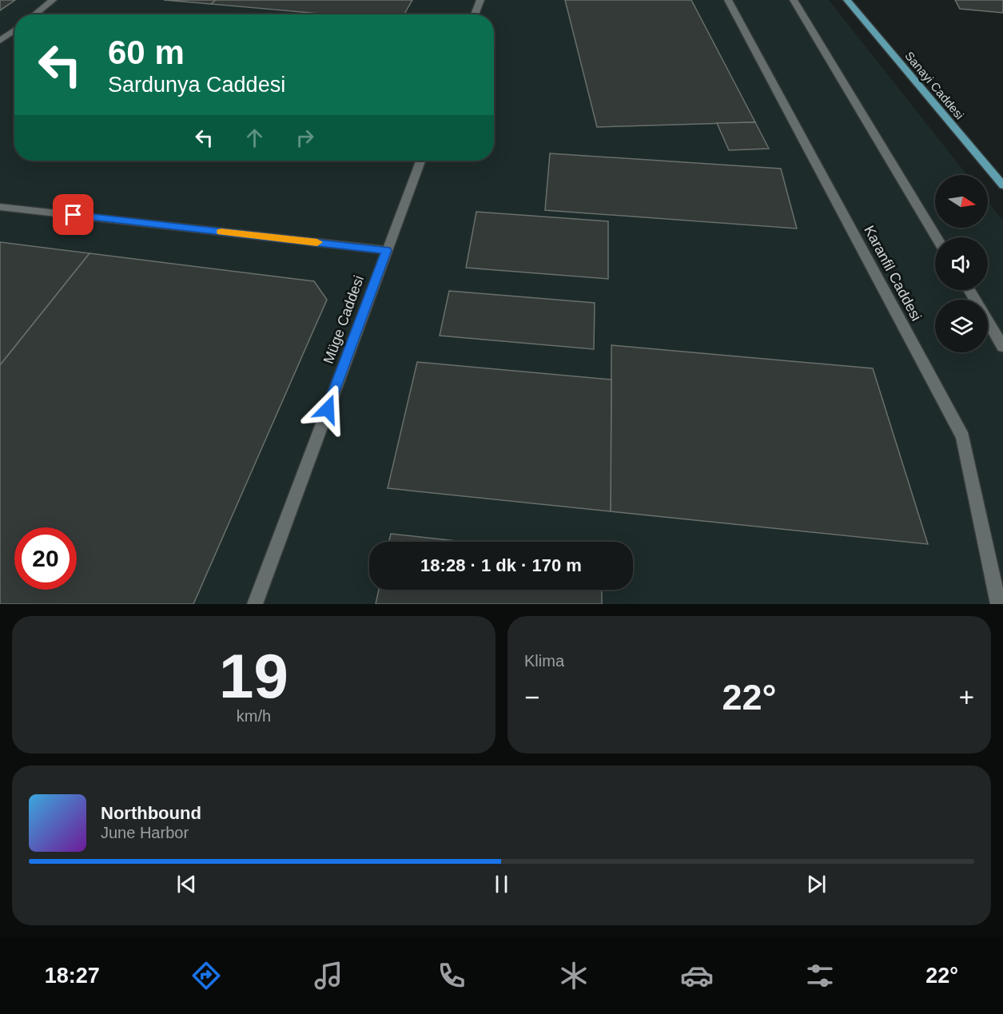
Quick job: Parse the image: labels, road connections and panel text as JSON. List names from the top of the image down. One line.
{"streets":{"main road":["Sanayi Caddesi"],"lane":["Karanfil Caddesi","Müge Caddesi"]},"north":"right","page":{"turn":["60 m","Sardunya Caddesi"],"limit":"20","trip":"18:28 · 1 dk · 170 m","tile":[["19","km/h"],"Klima"],"heat":["−","22°","+"],"song":["Northbound","June Harbor"],"tabs":["18:27","22°"]}}
